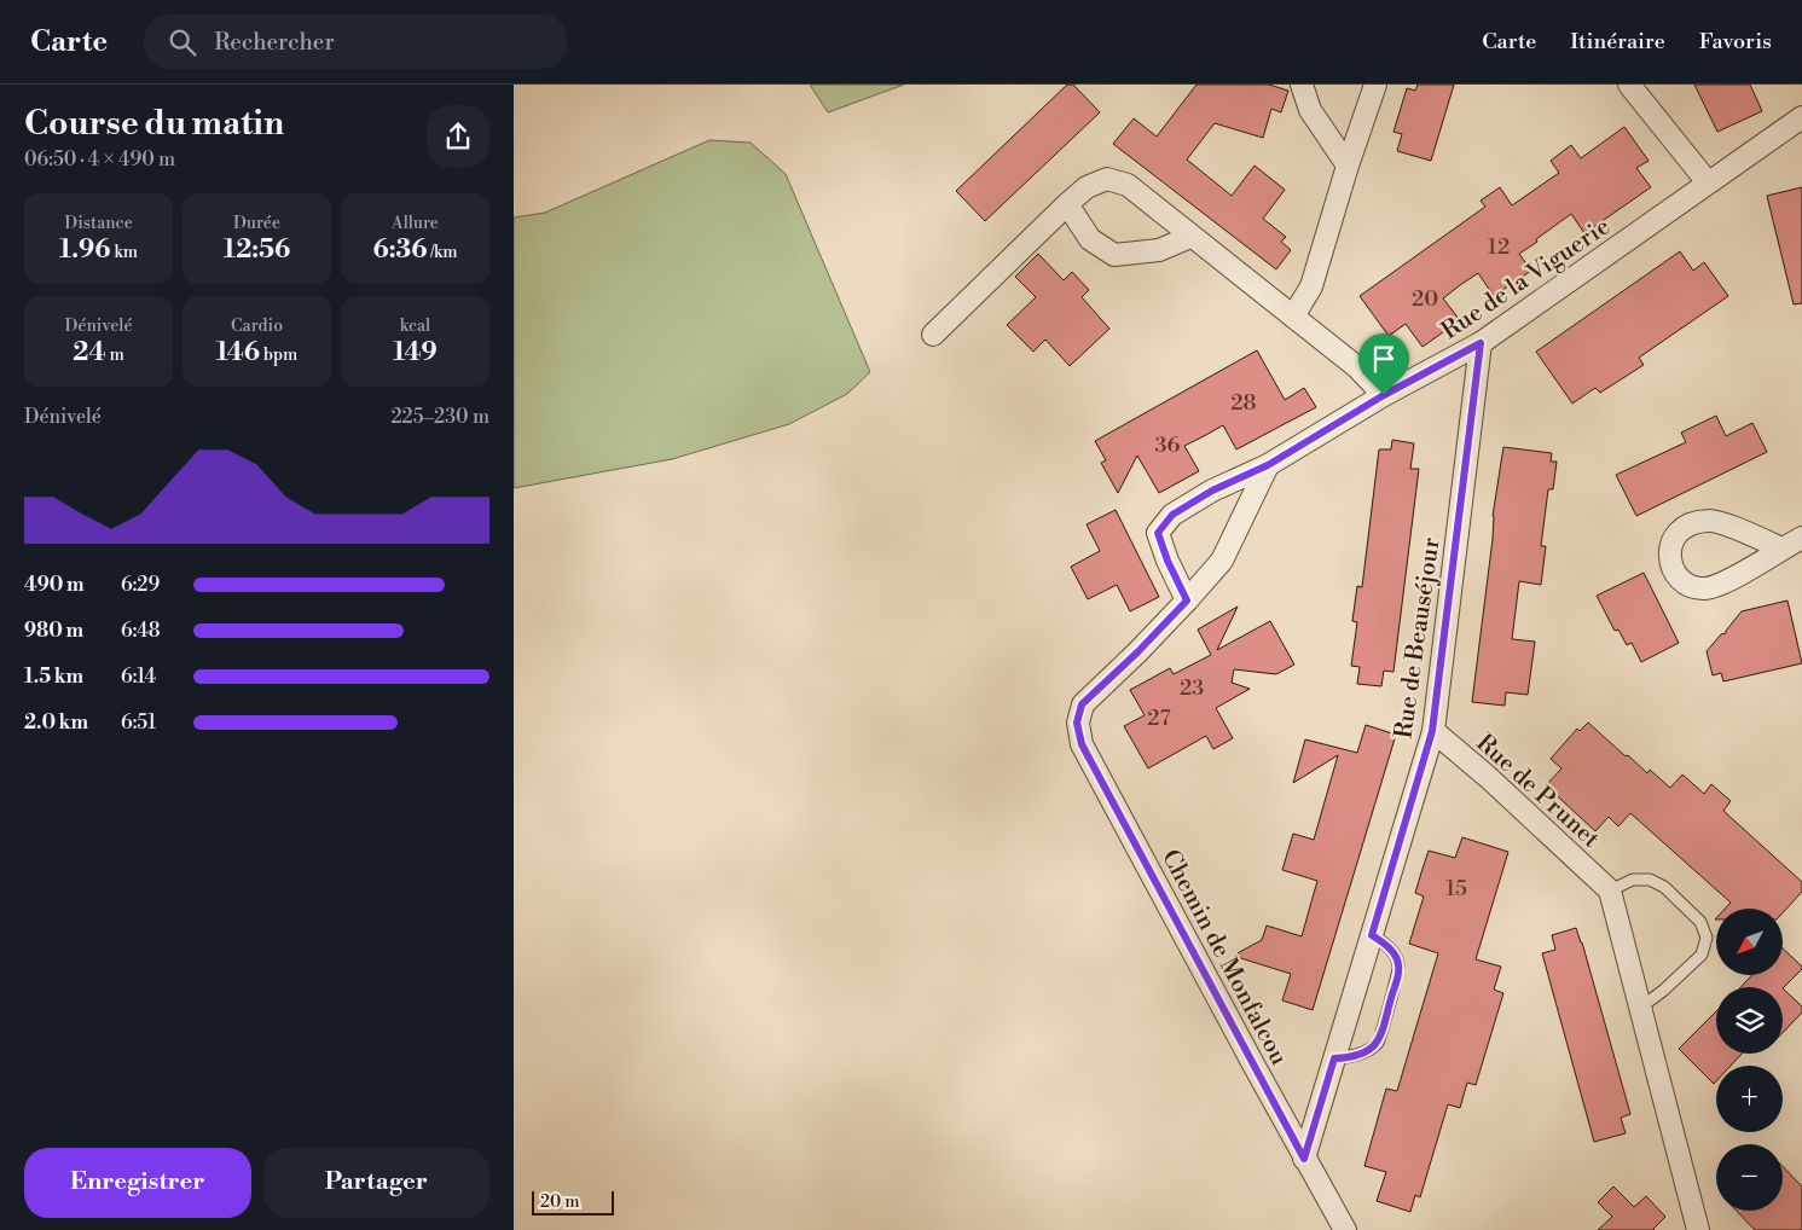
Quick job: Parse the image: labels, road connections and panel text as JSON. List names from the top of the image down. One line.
{"streets":{"street":["Rue de la Viguerie","Rue de Beauséjour","Rue de Prunet","Chemin de Monfalcou"]},"crossings":[["Rue de la Viguerie","Rue de Beauséjour"],["Rue de la Viguerie","Chemin de Monfalcou"],["Rue de Beauséjour","Rue de Prunet"],["Rue de Beauséjour","Chemin de Monfalcou"]],"house_numbers":["12","20","28","36","23","27","15"],"scale_bar":"20 m","north":"bottom left","page":{"header":"Carte","search":"Rechercher","nav":["Carte","Itinéraire","Favoris"],"heading":["Course du matin","06:50 · 4 × 490 m"],"stats":[["Distance","1.96 km"],["Durée","12:56"],["Allure","6:36 /km"],["Dénivelé","24 m"],["Cardio","146 bpm"],["kcal","149"]],"chart":["Dénivelé","225–230 m"],"list":[{"name":"490 m","note":"6:29"},{"name":"980 m","note":"6:48"},{"name":"1.5 km","note":"6:14"},{"name":"2.0 km","note":"6:51"}],"map_buttons":["+","−"],"buttons":["Enregistrer","Partager"],"scale":"20 m"}}
